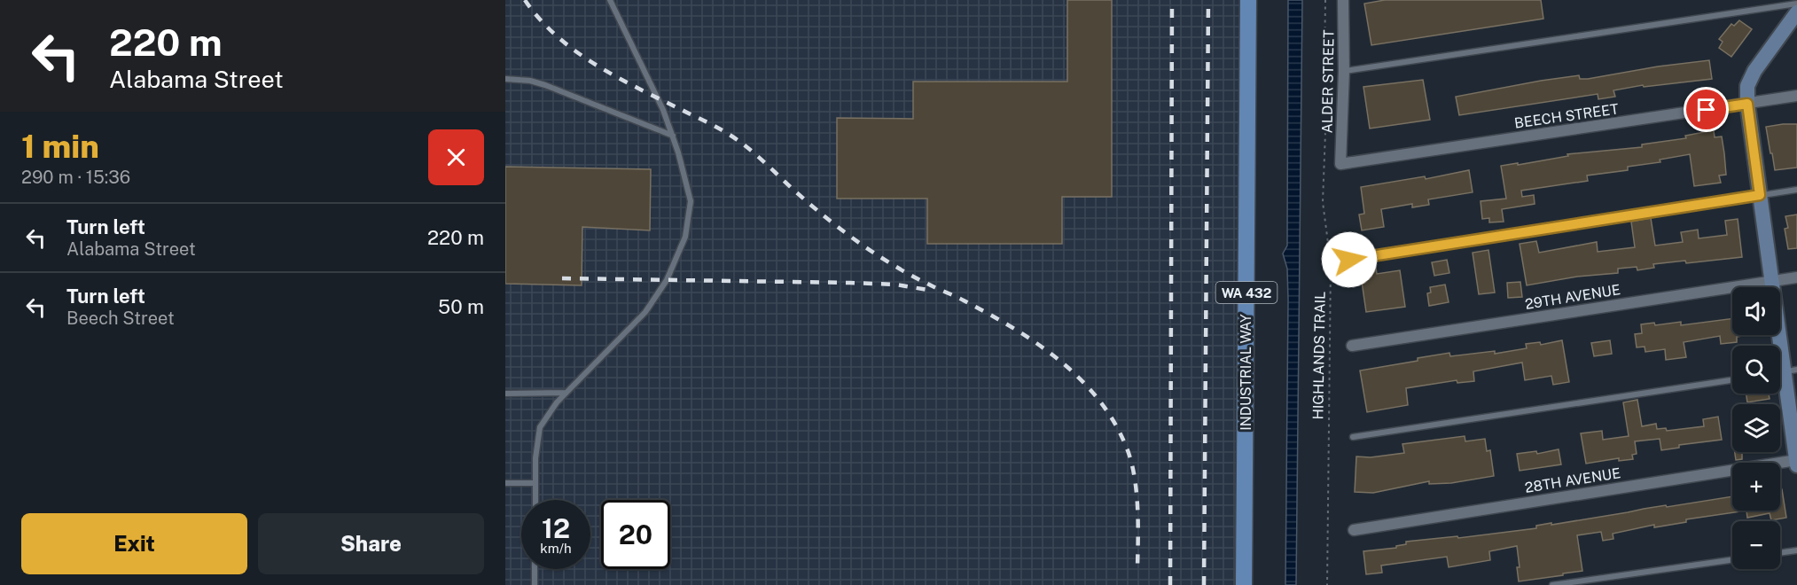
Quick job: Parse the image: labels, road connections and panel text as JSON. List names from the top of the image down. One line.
{"streets":{"main road":["WA 432","INDUSTRIAL WAY"],"street":["ALDER STREET","BEECH STREET","29TH AVENUE","28TH AVENUE"],"path":["HIGHLANDS TRAIL"]},"crossings":[["ALDER STREET","BEECH STREET"]],"page":{"turn":["220 m","Alabama Street"],"heading":["1 min","290 m · 15:36"],"list":[{"name":"Turn left","note":"Alabama Street","value":"220 m"},{"name":"Turn left","note":"Beech Street","value":"50 m"}],"map_buttons":["+","−"],"speed":"12 km/h","limit":"20","buttons":["Exit","Share"]}}
